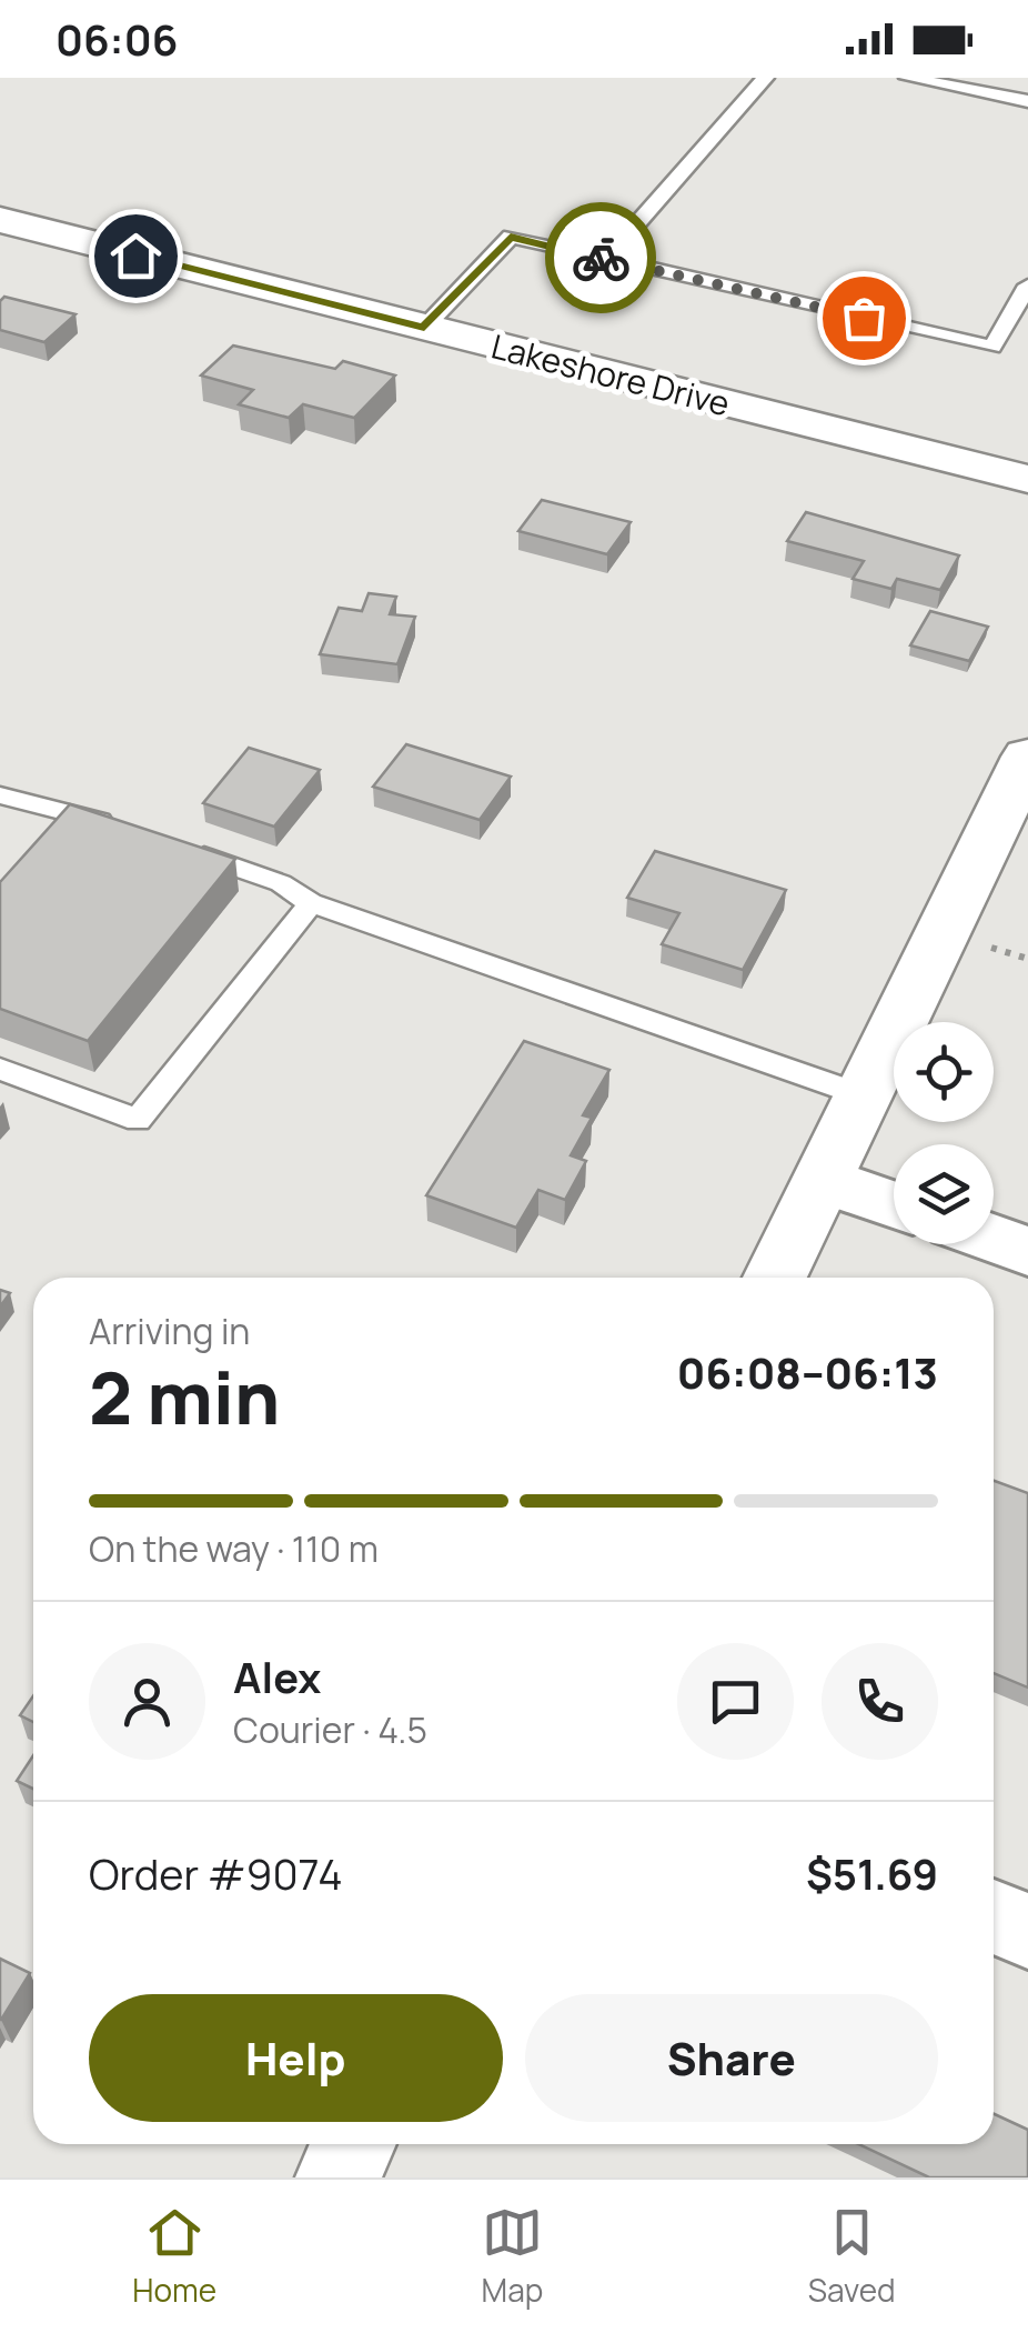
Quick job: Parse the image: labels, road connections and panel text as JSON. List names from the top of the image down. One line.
{"streets":{"street":["Lakeshore Drive"]},"page":{"status":"06:06","heading":["2 min","Arriving in","06:08–06:13"],"panel":["Alex","Courier · 4.5","Order #9074","$51.69"],"bar":"On the way · 110 m","buttons":["Help","Share"],"tabs":["Home","Map","Saved"]}}
